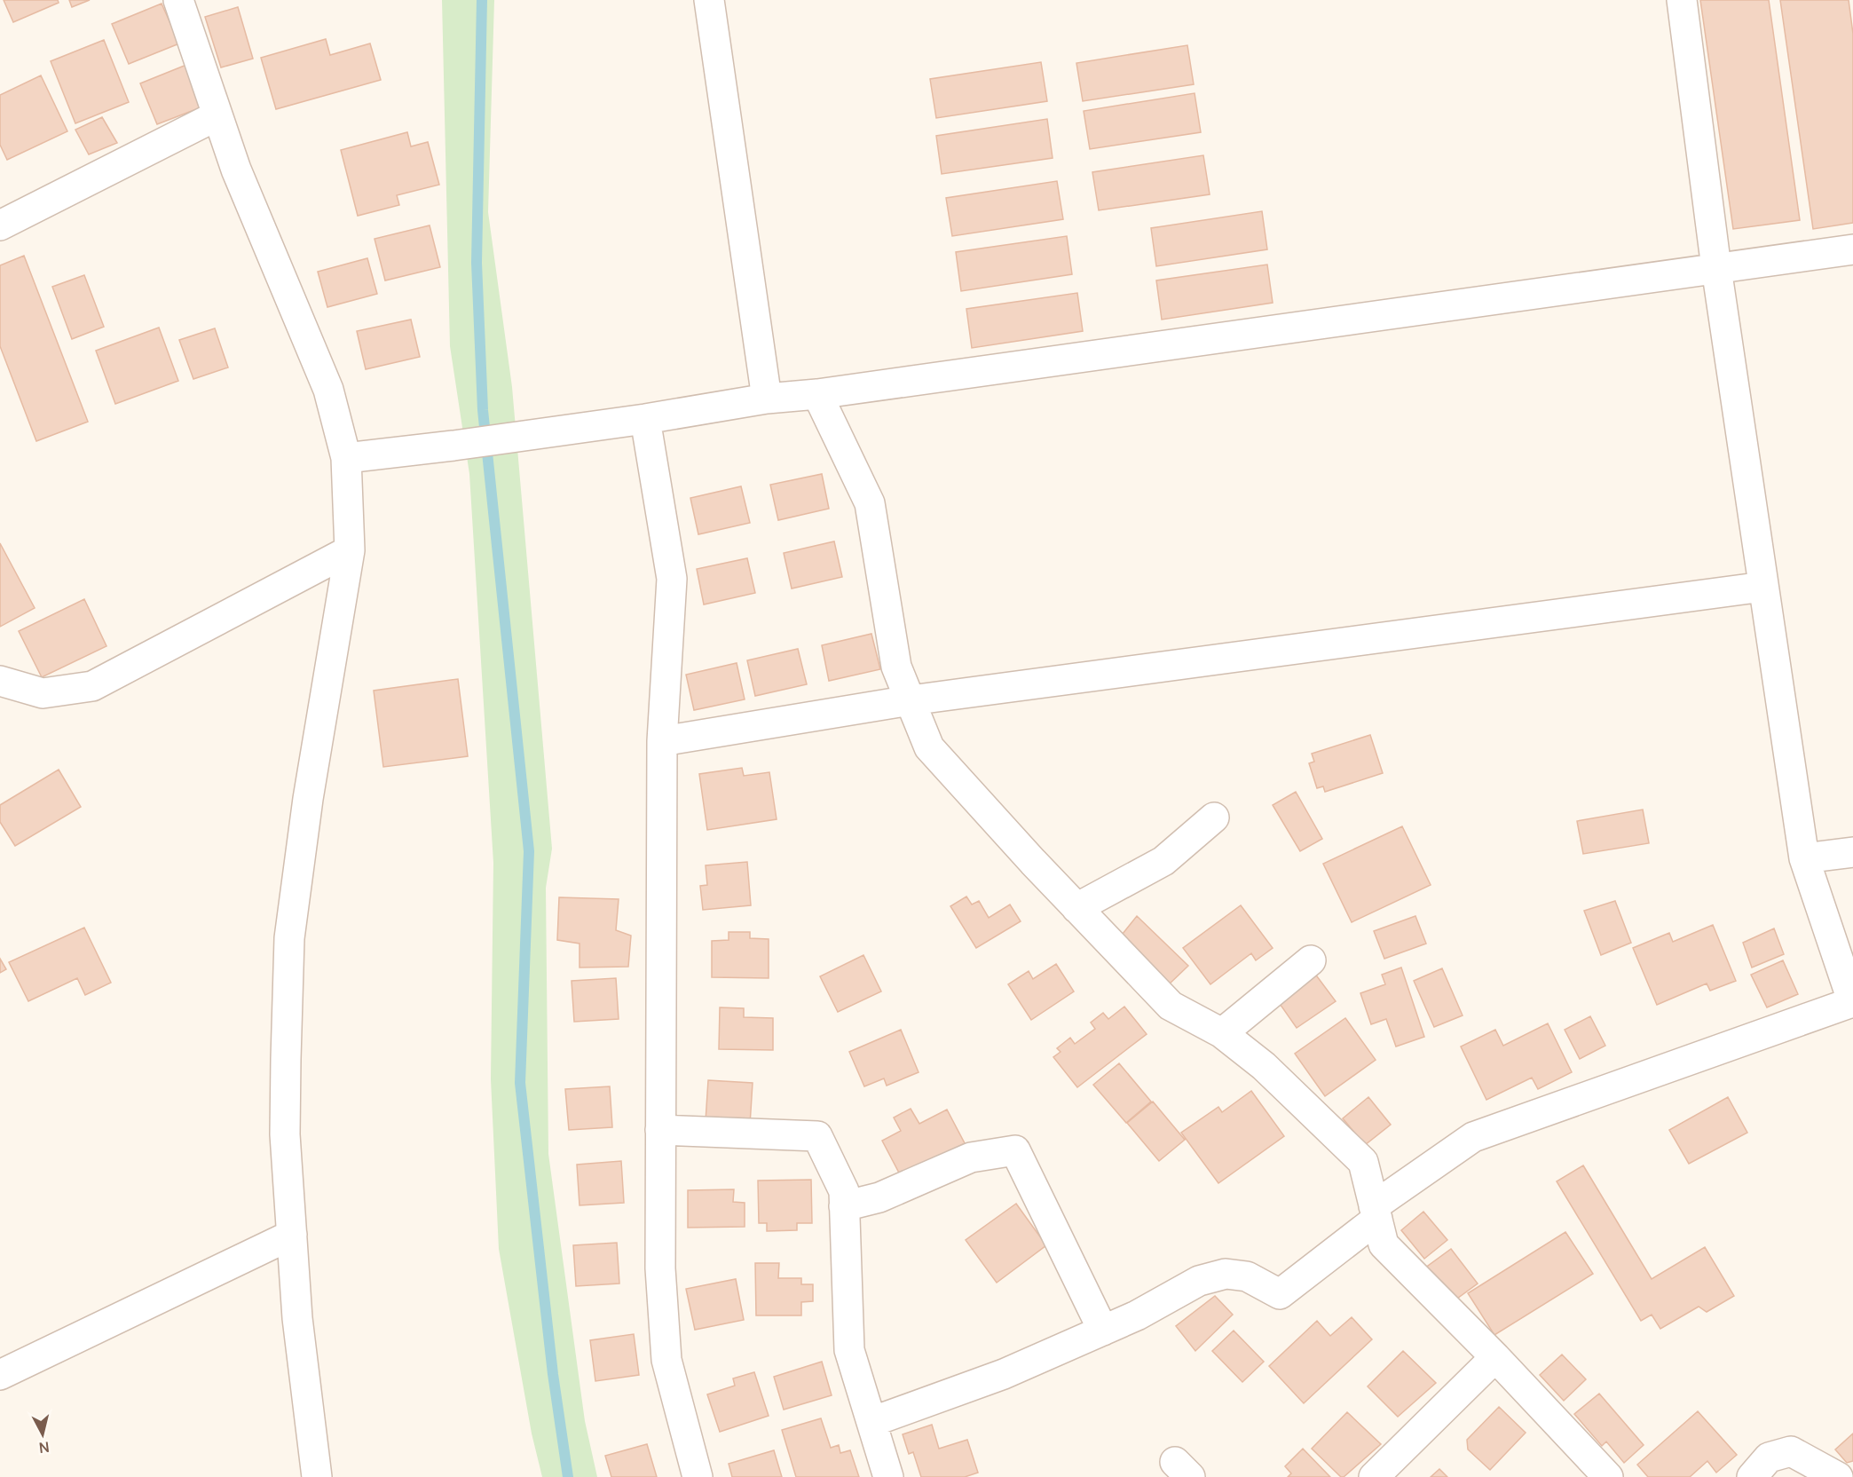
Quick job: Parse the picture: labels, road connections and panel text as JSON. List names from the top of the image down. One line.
{"north":"bottom"}
